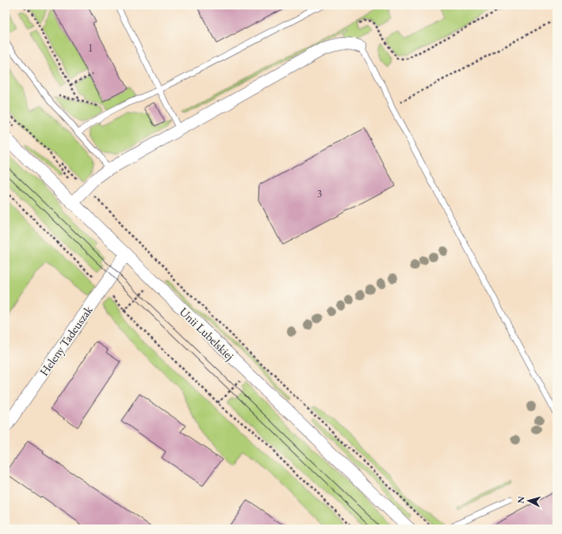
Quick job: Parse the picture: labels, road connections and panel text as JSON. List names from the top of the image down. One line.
{"streets":{"street":["Unii Lubelskiej","Heleny Tadeuszak"]},"crossings":[["Unii Lubelskiej","Heleny Tadeuszak"]],"house_numbers":["1","3"],"north":"left"}
